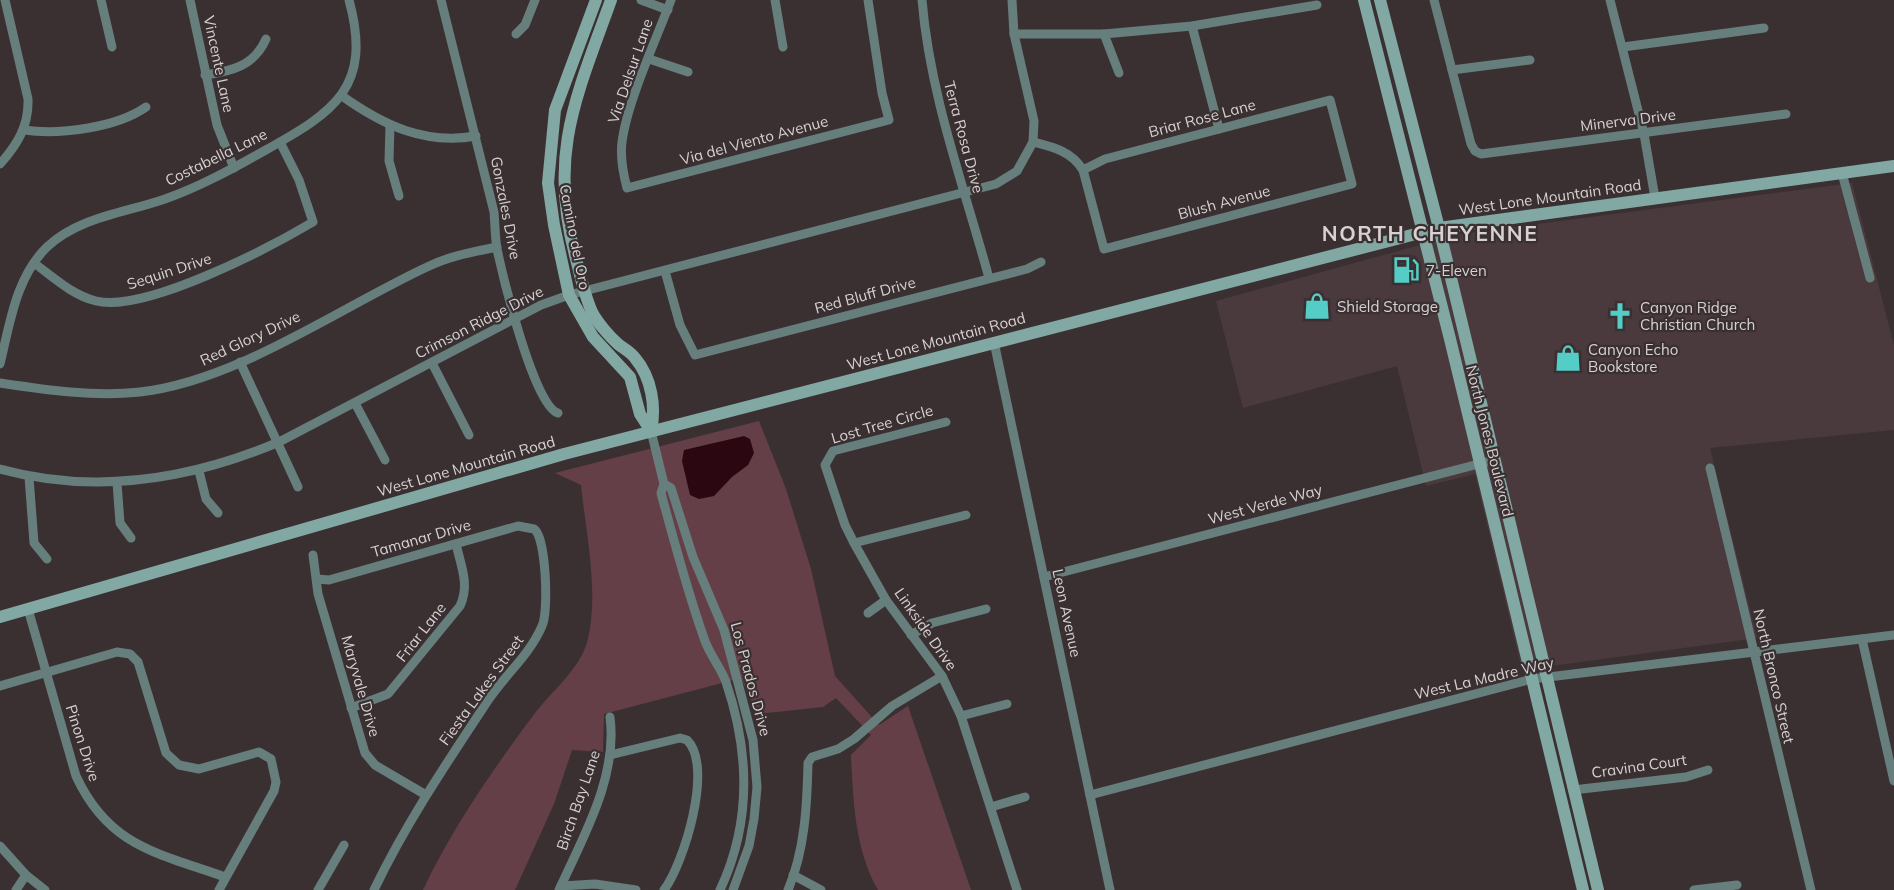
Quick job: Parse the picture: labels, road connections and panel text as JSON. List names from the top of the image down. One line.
{"streets":{"main road":["West Lone Mountain Road","Camino del Oro","North Jones Boulevard"],"street":["Vincente Lane","Via Delsur Lane","Briar Rose Lane","Minerva Drive","Terra Rosa Drive","Via del Viento Avenue","Costabella Lane","Blush Avenue","Gonzales Drive","Sequin Drive","Red Bluff Drive","Crimson Ridge Drive","Red Glory Drive","Lost Tree Circle","West Verde Way","Tamanar Drive","Leon Avenue","Linkside Drive","Friar Lane","North Bronco Street","West La Madre Way","Los Prados Drive","Maryvale Drive","Fiesta Lakes Street","Pinon Drive","Cravina Court","Birch Bay Lane"]},"crossings":[["Vincente Lane","Costabella Lane"],["Via Delsur Lane","Via del Viento Avenue"],["Briar Rose Lane","Blush Avenue"],["Terra Rosa Drive","Red Bluff Drive"],["Terra Rosa Drive","Crimson Ridge Drive"],["Costabella Lane","Sequin Drive"],["West Lone Mountain Road","Camino del Oro"],["West Lone Mountain Road","North Jones Boulevard"],["West Lone Mountain Road","Leon Avenue"],["West Lone Mountain Road","Los Prados Drive"],["West Lone Mountain Road","Pinon Drive"],["Gonzales Drive","Crimson Ridge Drive"],["Gonzales Drive","Red Glory Drive"],["Camino del Oro","Crimson Ridge Drive"],["Camino del Oro","Los Prados Drive"],["Red Bluff Drive","Crimson Ridge Drive"],["Lost Tree Circle","Linkside Drive"],["North Jones Boulevard","West Verde Way"],["North Jones Boulevard","West La Madre Way"],["North Jones Boulevard","Cravina Court"],["West Verde Way","Leon Avenue"],["Tamanar Drive","Friar Lane"],["Tamanar Drive","Maryvale Drive"],["Tamanar Drive","Fiesta Lakes Street"],["Leon Avenue","West La Madre Way"],["Friar Lane","Maryvale Drive"],["North Bronco Street","West La Madre Way"],["Maryvale Drive","Fiesta Lakes Street"]],"districts":["NORTH CHEYENNE"],"places":{"fuel station":["7-Eleven"],"shop":["Shield Storage","Canyon Echo Bookstore"],"church":["Canyon Ridge Christian Church"]}}
